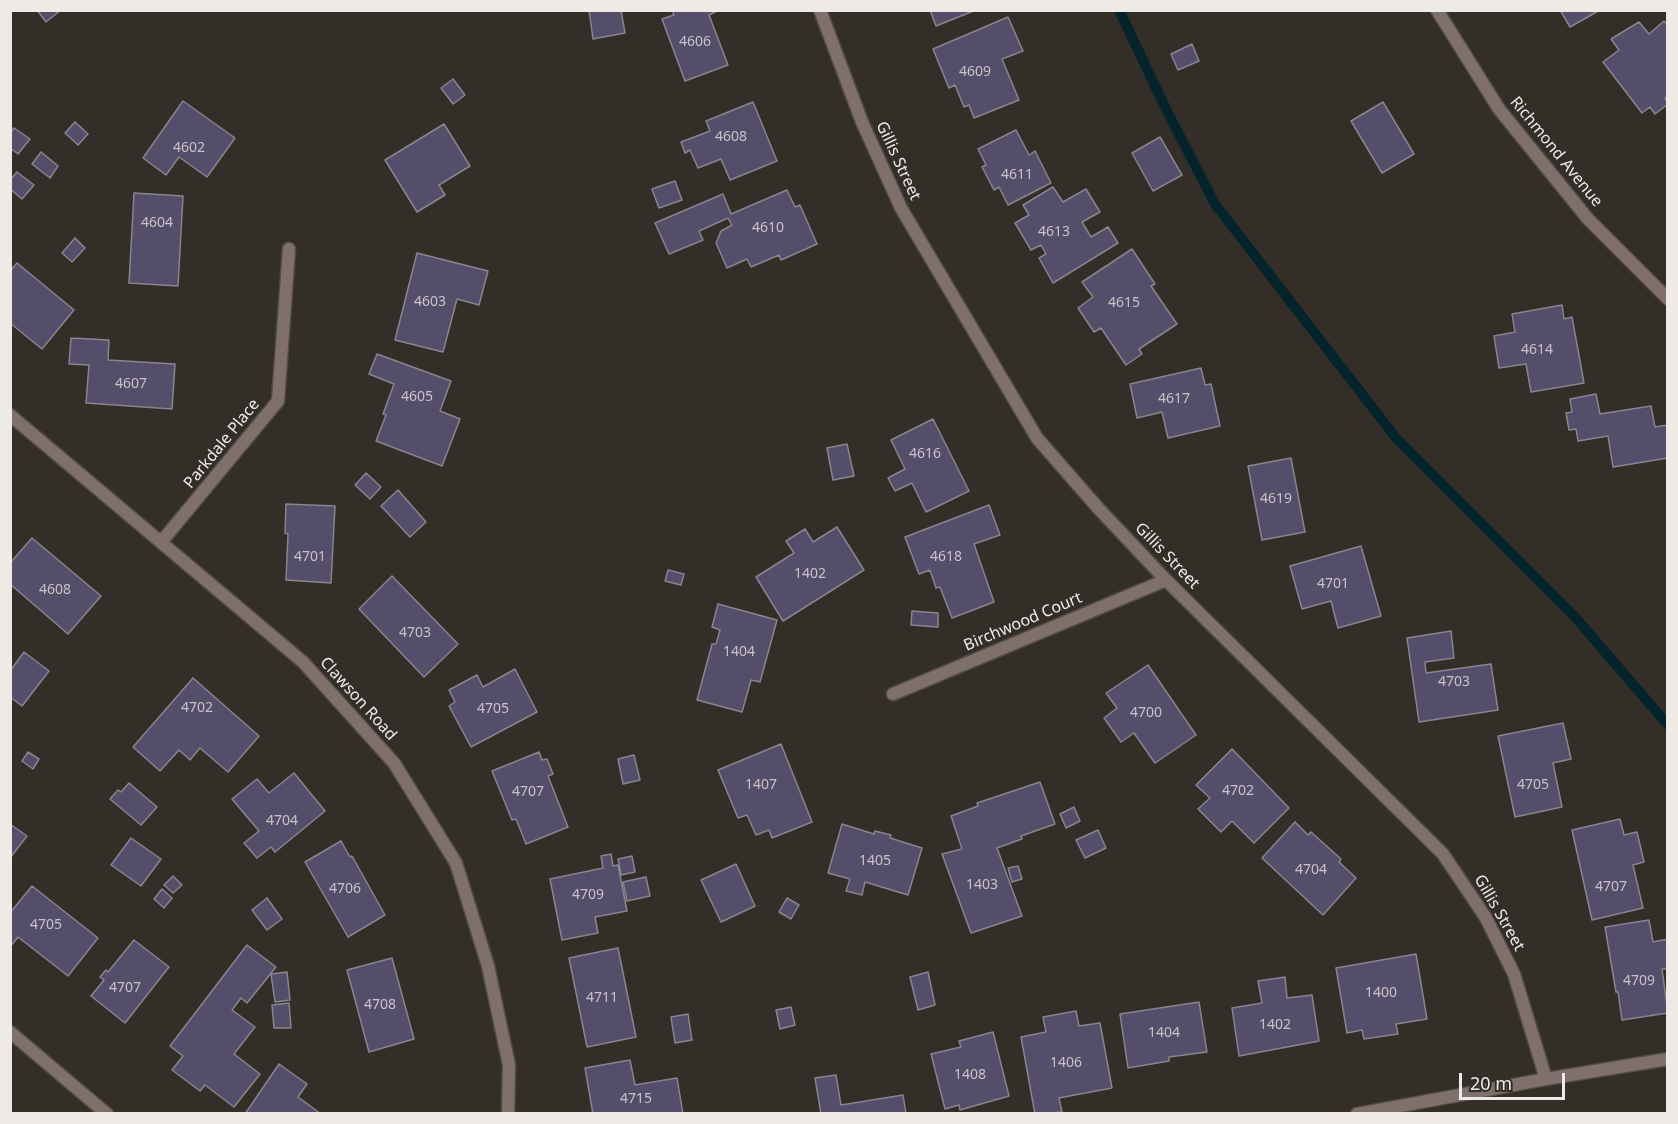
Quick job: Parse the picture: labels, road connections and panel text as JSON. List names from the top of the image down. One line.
{"streets":{"street":["Richmond Avenue","Gillis Street","Parkdale Place","Birchwood Court","Clawson Road"]},"crossings":[["Gillis Street","Birchwood Court"],["Parkdale Place","Clawson Road"]],"house_numbers":["4606","4609","4608","4602","4611","4604","4610","4613","4603","4615","4614","4607","4605","4617","4616","4619","4701","4618","1402","4701","4608","4703","1404","4703","4702","4705","4700","1407","4705","4702","4707","4704","1405","4704","1403","4707","4706","4709","4705","4709","4707","1400","4711","4708","1402","1404","1406","1408","4715"],"scale_bar":"20 m"}
